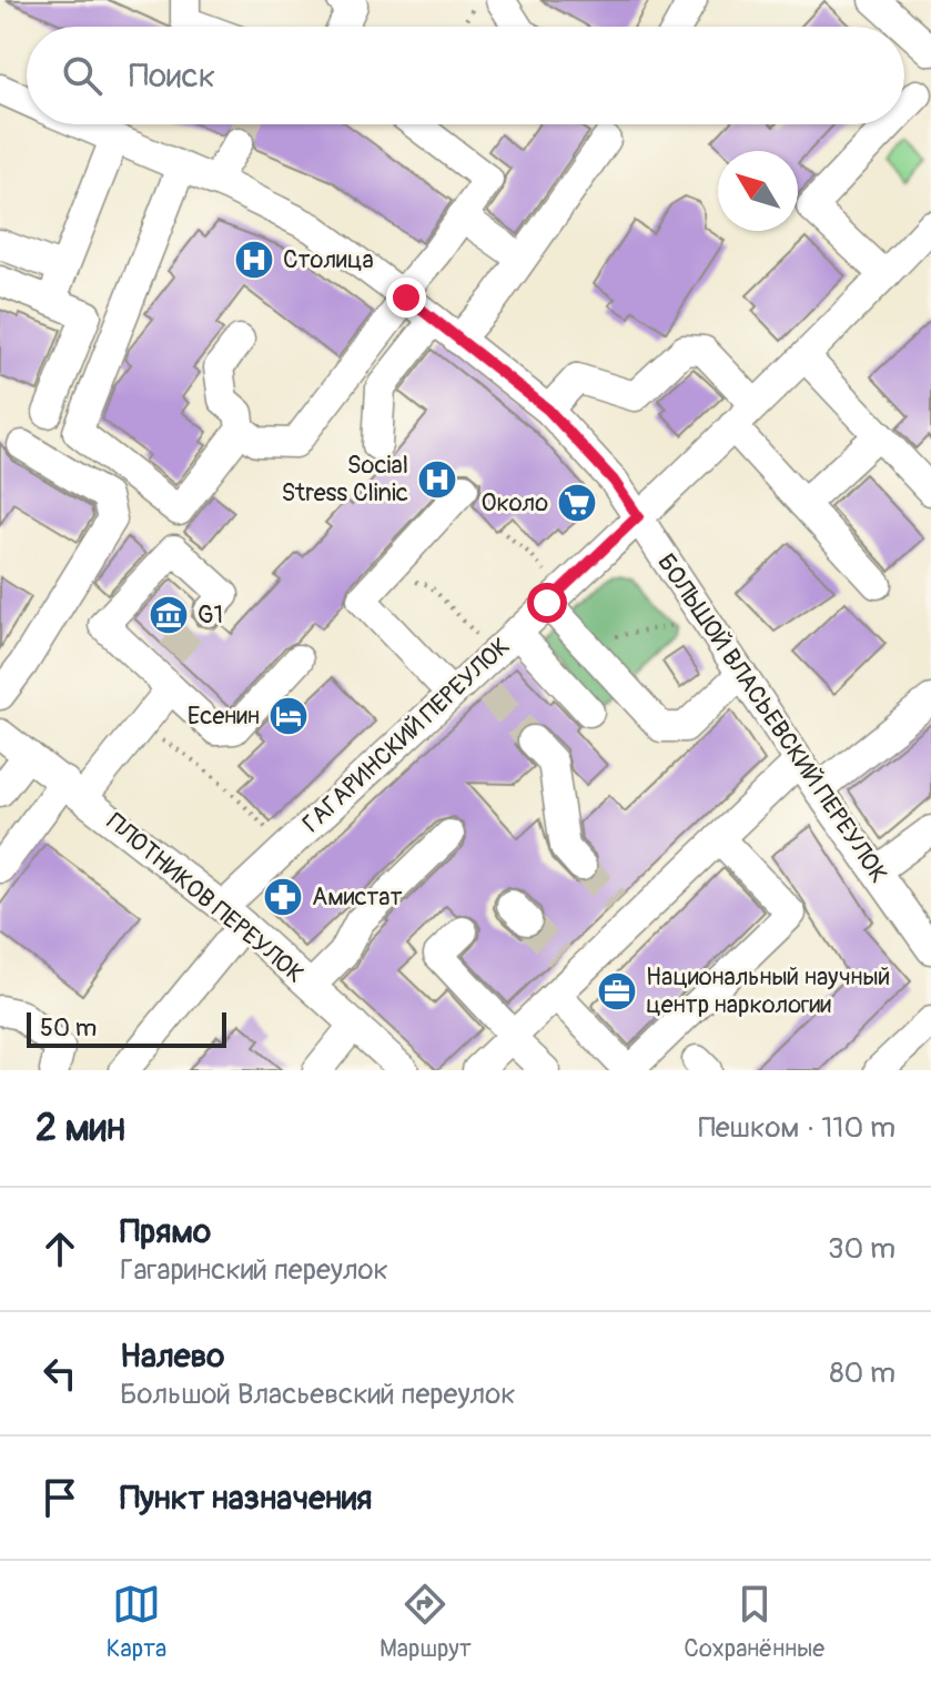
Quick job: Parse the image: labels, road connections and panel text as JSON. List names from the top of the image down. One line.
{"streets":{"street":["БОЛЬШОЙ ВЛАСЬЕВСКИЙ ПЕРЕУЛОК","ГАГАРИНСКИЙ ПЕРЕУЛОК","ПЛОТНИКОВ ПЕРЕУЛОК"]},"crossings":[["БОЛЬШОЙ ВЛАСЬЕВСКИЙ ПЕРЕУЛОК","ГАГАРИНСКИЙ ПЕРЕУЛОК"],["ГАГАРИНСКИЙ ПЕРЕУЛОК","ПЛОТНИКОВ ПЕРЕУЛОК"]],"places":{"hospital":["Столица","Social Stress Clinic"],"supermarket":["Около"],"museum":["G1"],"hotel":["Есенин"],"pharmacy":["Амистат"],"office":["Национальный научный центр наркологии"]},"scale_bar":"50 m","north":"top left","page":{"search":"Поиск","scale":"50 m","heading":["2 мин","Пешком · 110 m"],"list":[["Прямо","Гагаринский переулок","30 m"],["Налево","Большой Власьевский переулок","80 m"],"Пункт назначения"],"nav":["Карта","Маршрут","Сохранённые"]}}
